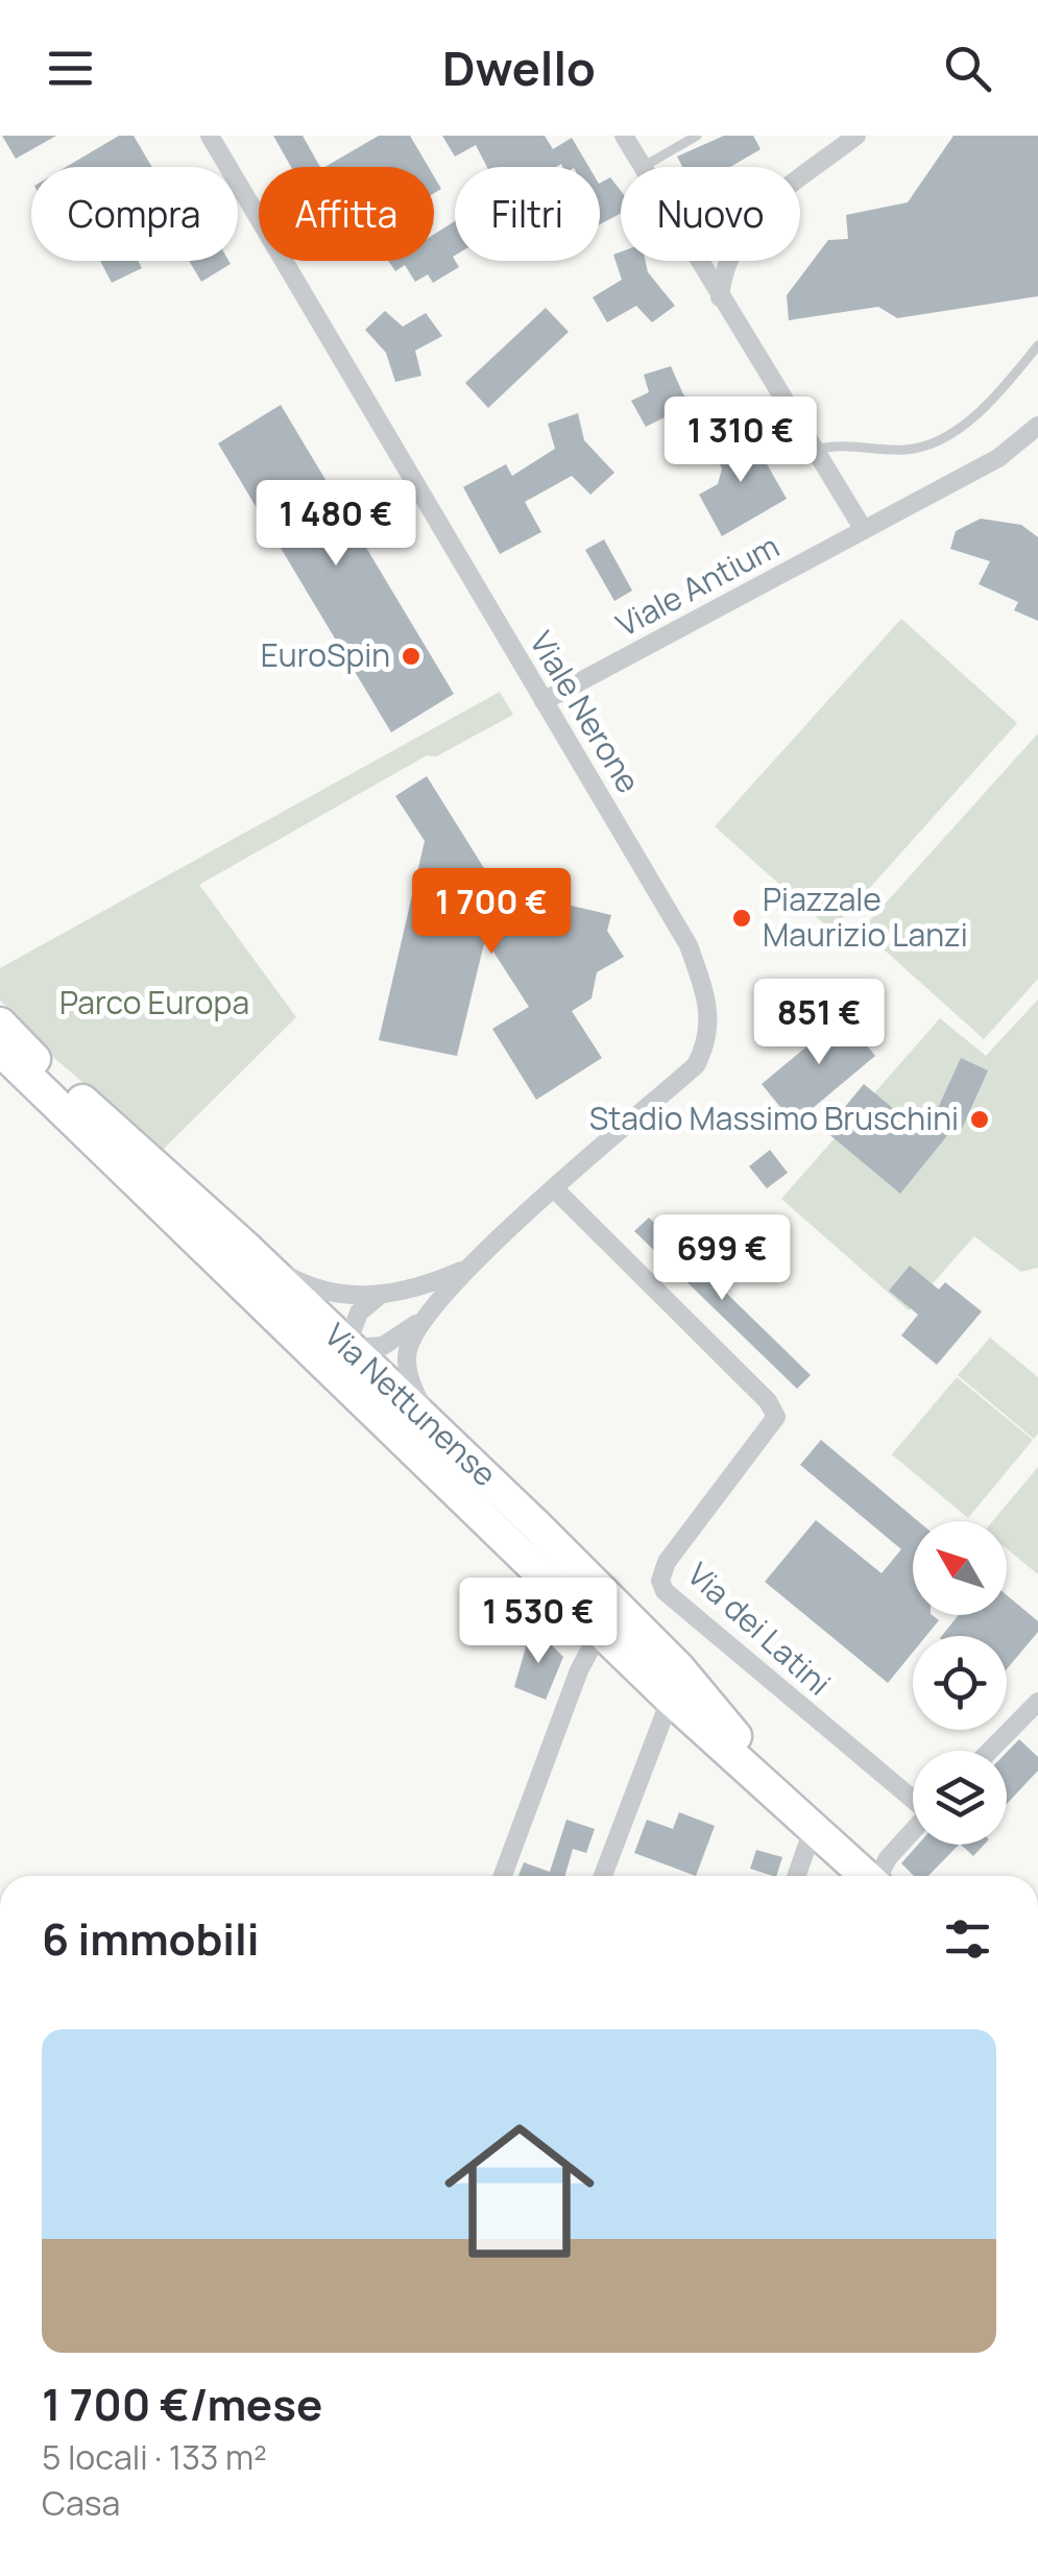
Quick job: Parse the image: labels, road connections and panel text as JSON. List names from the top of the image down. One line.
{"streets":{"main road":["Via Nettunense"],"street":["Viale Antium","Viale Nerone","Via dei Latini"]},"crossings":[["Viale Antium","Viale Nerone"],["Viale Nerone","Via Nettunense"],["Viale Nerone","Via dei Latini"]],"parks":["Parco Europa"],"places":["EuroSpin","Piazzale Maurizio Lanzi","Stadio Massimo Bruschini"],"north":"top left","page":{"header":"Dwello","chip":["Compra","Affitta","Filtri","Nuovo"],"price":["1 310 €","1 480 €","1 700 €","851 €","699 €","1 530 €"],"heading":"6 immobili","list":[{"name":"1 700 €/mese","note":"5 locali · 133 m² · Casa"}]}}
